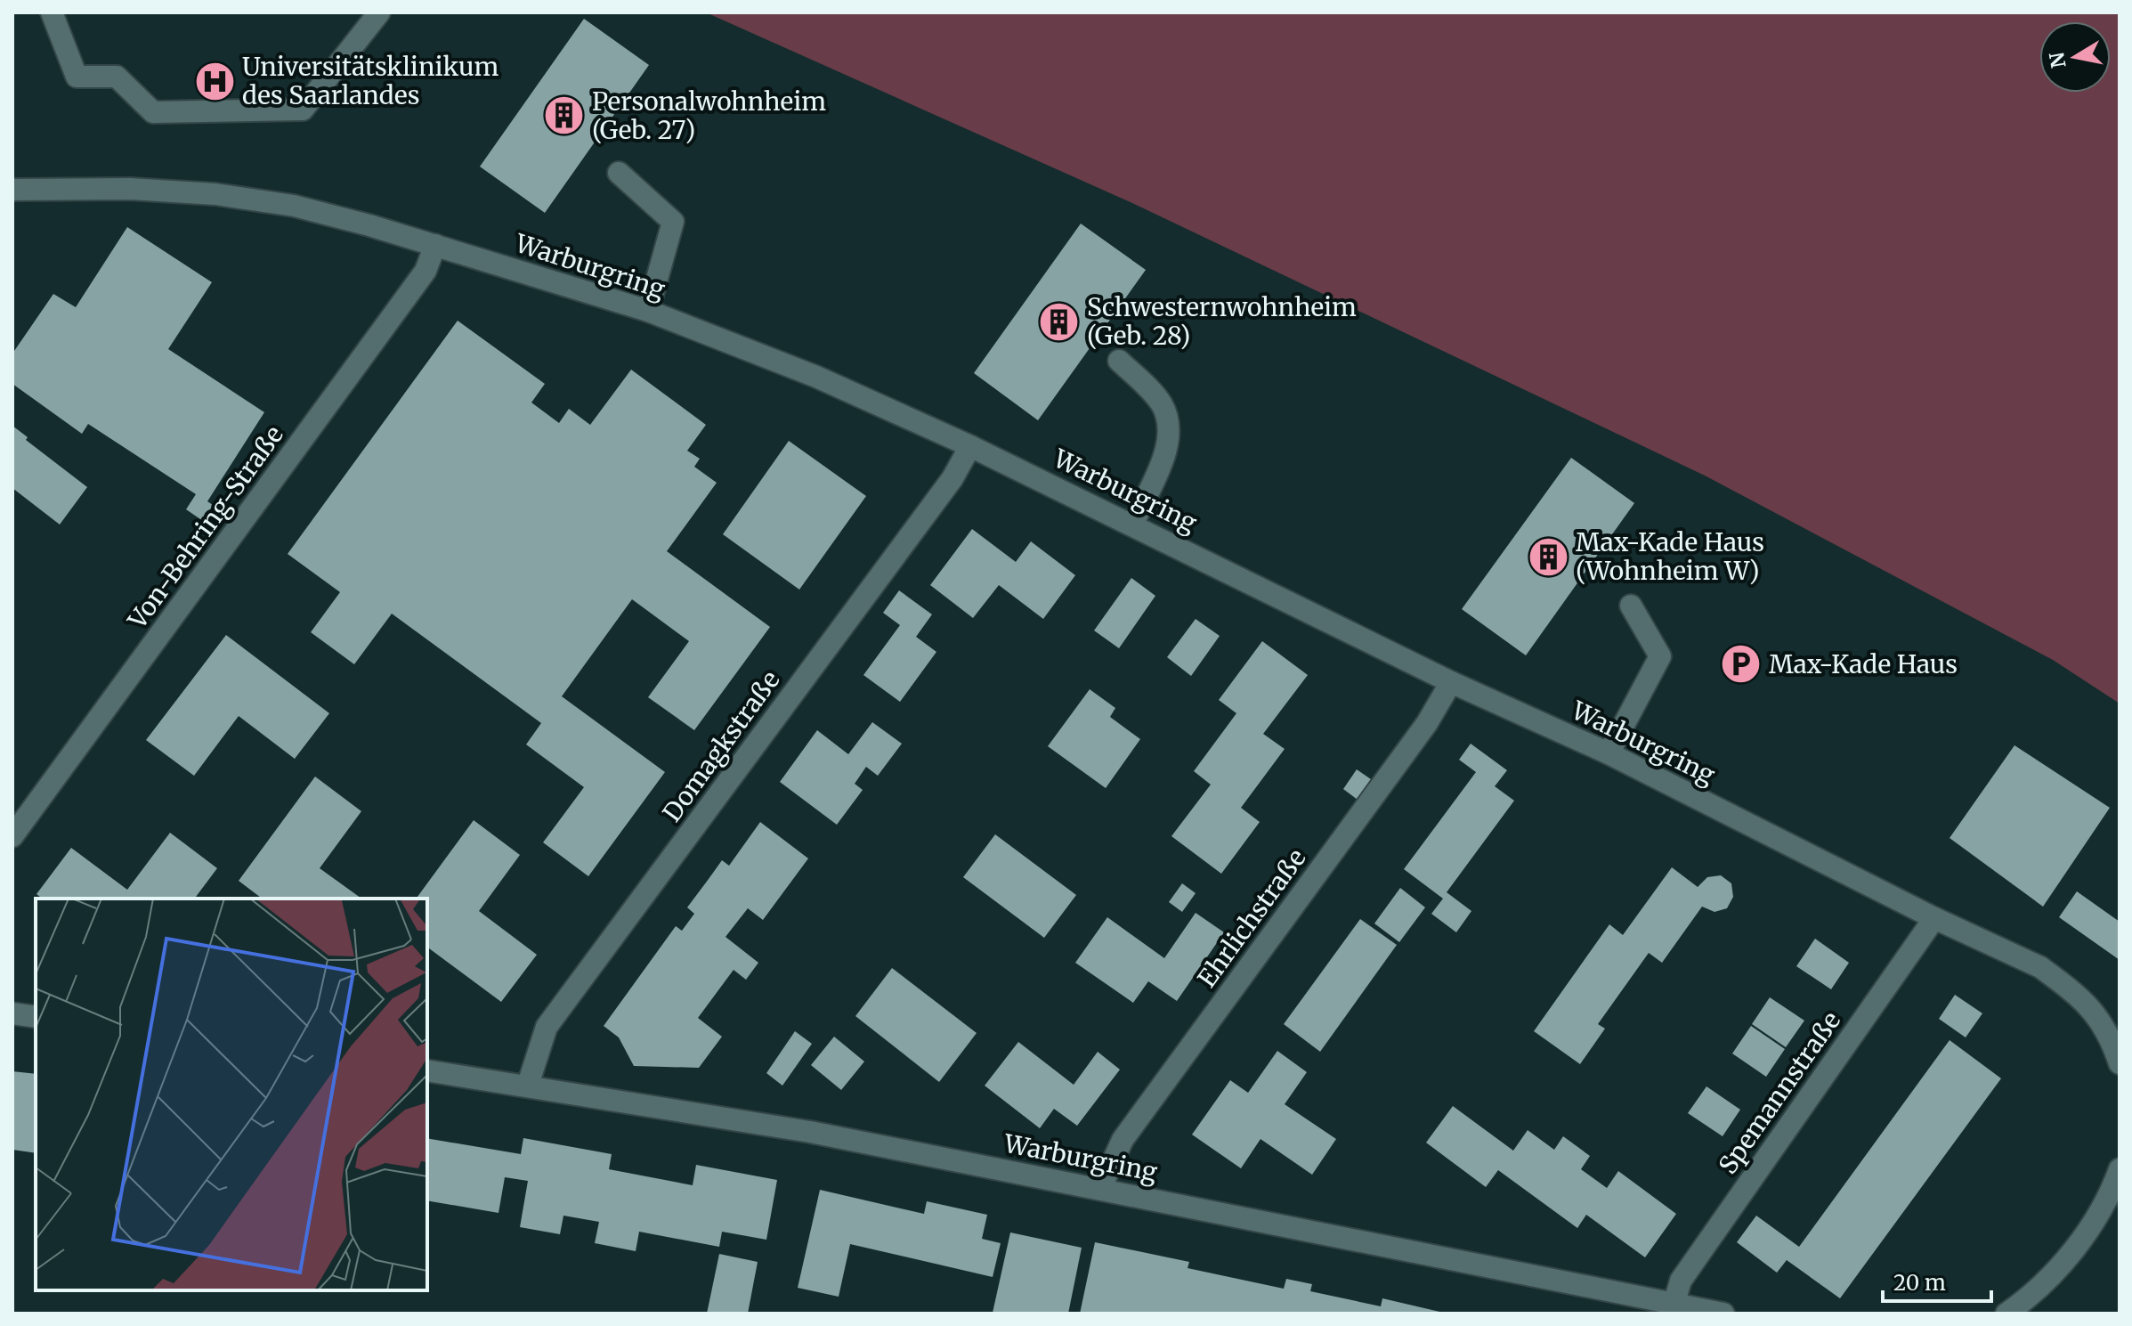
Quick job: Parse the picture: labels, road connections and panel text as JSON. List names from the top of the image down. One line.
{"streets":{"street":["Warburgring","Von-Behring-Straße","Domagkstraße","Ehrlichstraße","Spemannstraße"]},"crossings":[["Warburgring","Von-Behring-Straße"],["Warburgring","Domagkstraße"],["Warburgring","Ehrlichstraße"],["Warburgring","Spemannstraße"]],"places":{"hospital":["Universitätsklinikum des Saarlandes"],"building":["Personalwohnheim (Geb. 27)","Schwesternwohnheim (Geb. 28)","Max-Kade Haus (Wohnheim W)"],"parking":["Max-Kade Haus"]},"scale_bar":"20 m","north":"left"}
